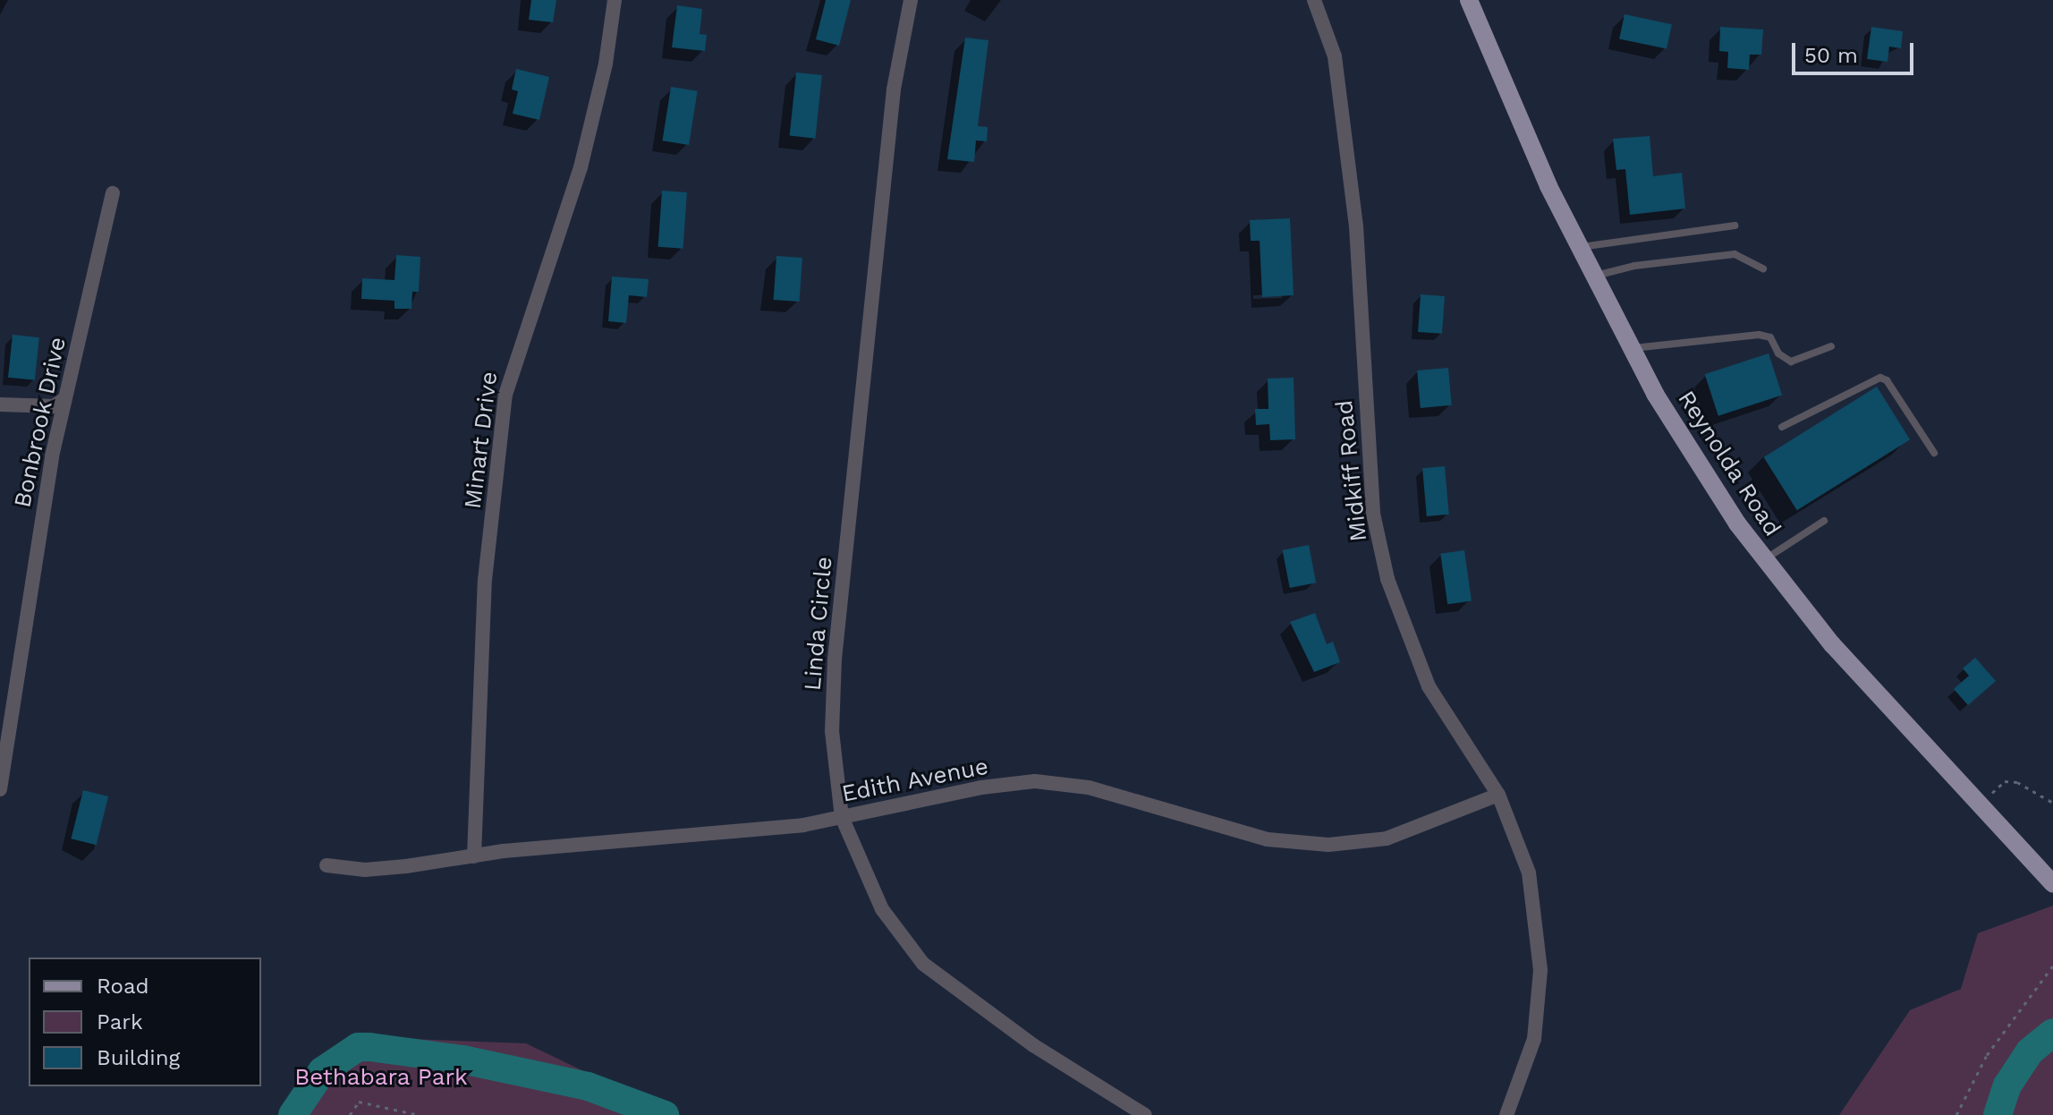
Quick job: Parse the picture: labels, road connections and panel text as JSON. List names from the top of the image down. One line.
{"streets":{"main road":["Reynolda Road"],"street":["Bonbrook Drive","Minart Drive","Midkiff Road","Linda Circle","Edith Avenue"]},"crossings":[["Minart Drive","Edith Avenue"],["Midkiff Road","Edith Avenue"],["Linda Circle","Edith Avenue"]],"parks":["Bethabara Park"],"legend":["Road","Park","Building"],"scale_bar":"50 m"}
